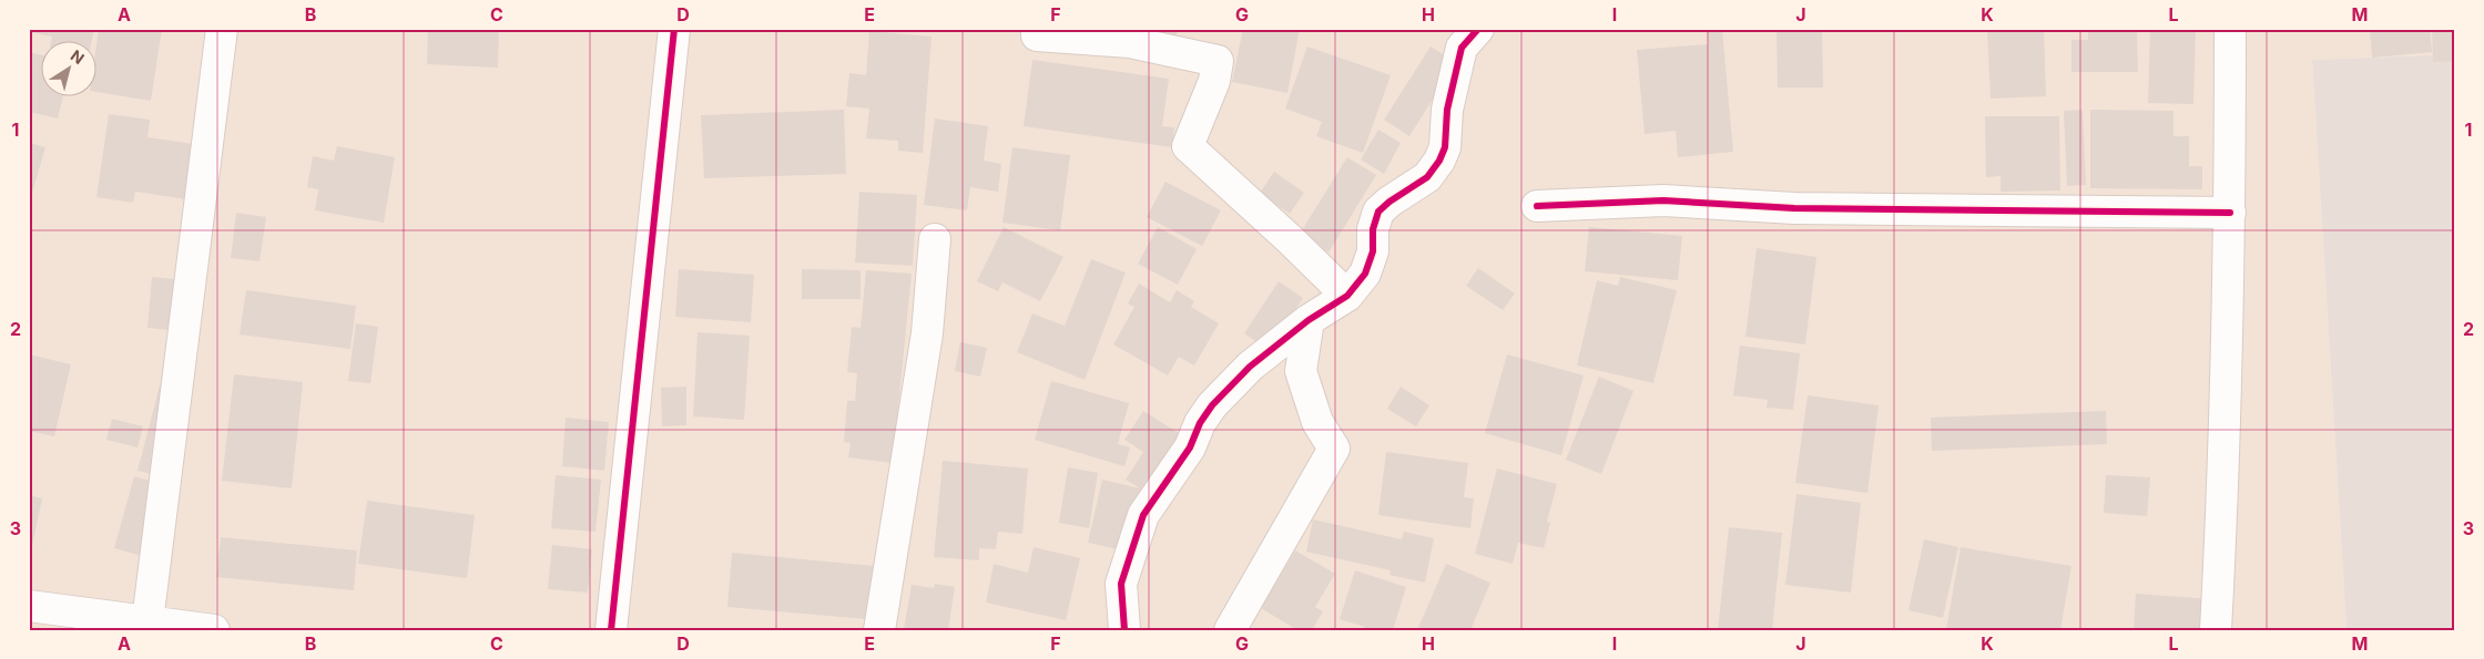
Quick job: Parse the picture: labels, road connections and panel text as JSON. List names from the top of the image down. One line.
{"north":"top right","grid":{"columns":["A","B","C","D","E","F","G","H","I","J","K","L","M"],"rows":["1","2","3"]}}
